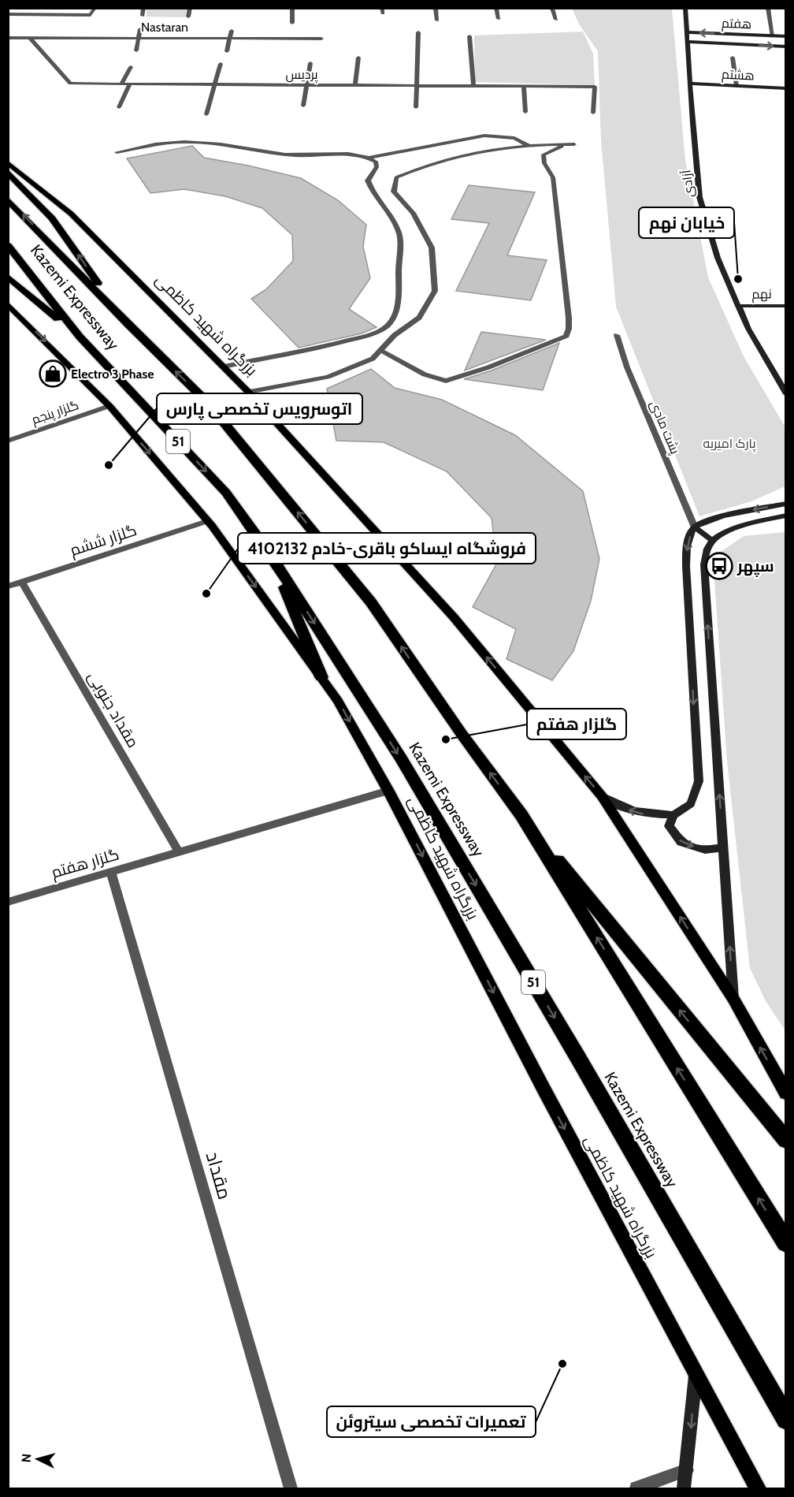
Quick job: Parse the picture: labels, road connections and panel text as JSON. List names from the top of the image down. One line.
{"streets":{"highway":["Kazemi Expressway","51"],"main road":["بزرگراه شهید کاظمی"],"street":["هفتم","Nastaran","پردیس","هشتم","آزادی","نهم","گلزار پنجم","پشت مادی","گلزار ششم","مقداد جنوبی","گلزار هفتم","مقداد"]},"crossings":[["هفتم","آزادی"],["Nastaran","پردیس"],["هشتم","آزادی"],["آزادی","نهم"],["بزرگراه شهید کاظمی","گلزار پنجم"],["بزرگراه شهید کاظمی","گلزار ششم"],["بزرگراه شهید کاظمی","گلزار هفتم"],["گلزار ششم","مقداد جنوبی"],["مقداد جنوبی","گلزار هفتم"],["گلزار هفتم","مقداد"]],"parks":["پارک امیریه"],"places":{"other":["خیابان نهم","اتوسرویس تخصصی پارس","فروشگاه ایساکو باقری-خادم 4102132","گلزار هفتم","تعمیرات تخصصی سیتروئن"],"shop":["Electro 3 Phase"],"bus stop":["سپهر"]},"north":"left"}
